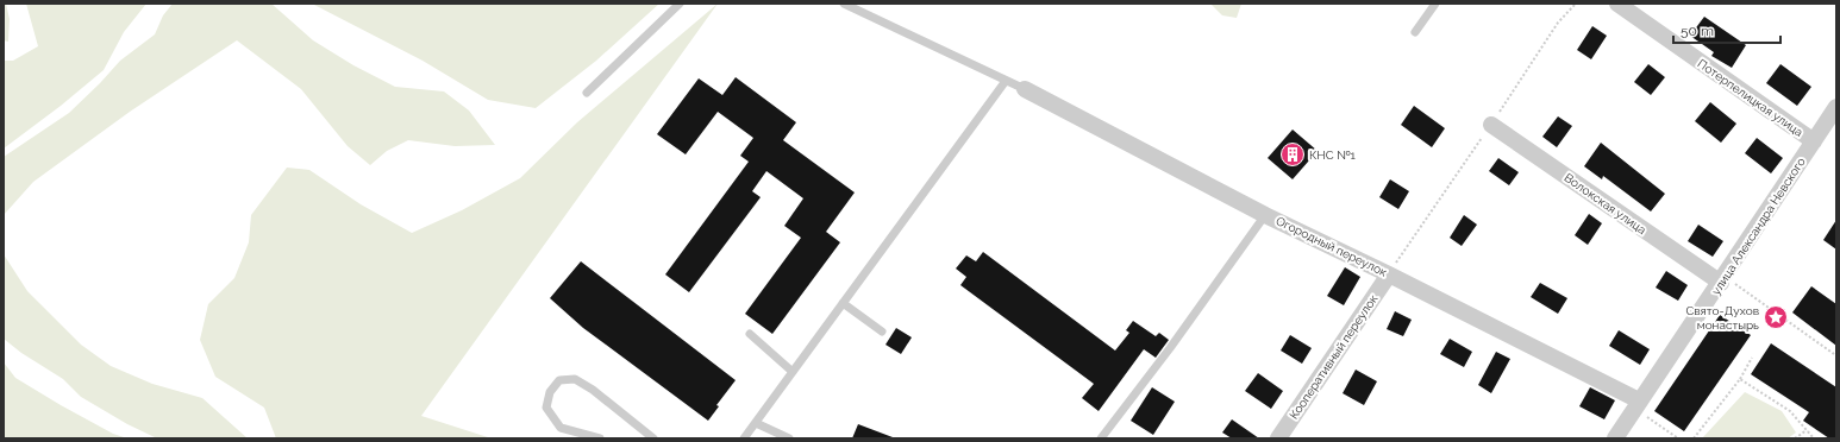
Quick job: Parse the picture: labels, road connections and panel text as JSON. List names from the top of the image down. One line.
{"streets":{"street":["Потерпелицкая улица","Волокская улица","улица Александра Невского","Огородный переулок","Кооперативный переулок"]},"crossings":[["Потерпелицкая улица","улица Александра Невского"],["Волокская улица","улица Александра Невского"],["улица Александра Невского","Огородный переулок"],["Огородный переулок","Кооперативный переулок"]],"places":{"building":["КНС №1"],"place":["Свято-Духов монастырь"]},"scale_bar":"50 m"}
